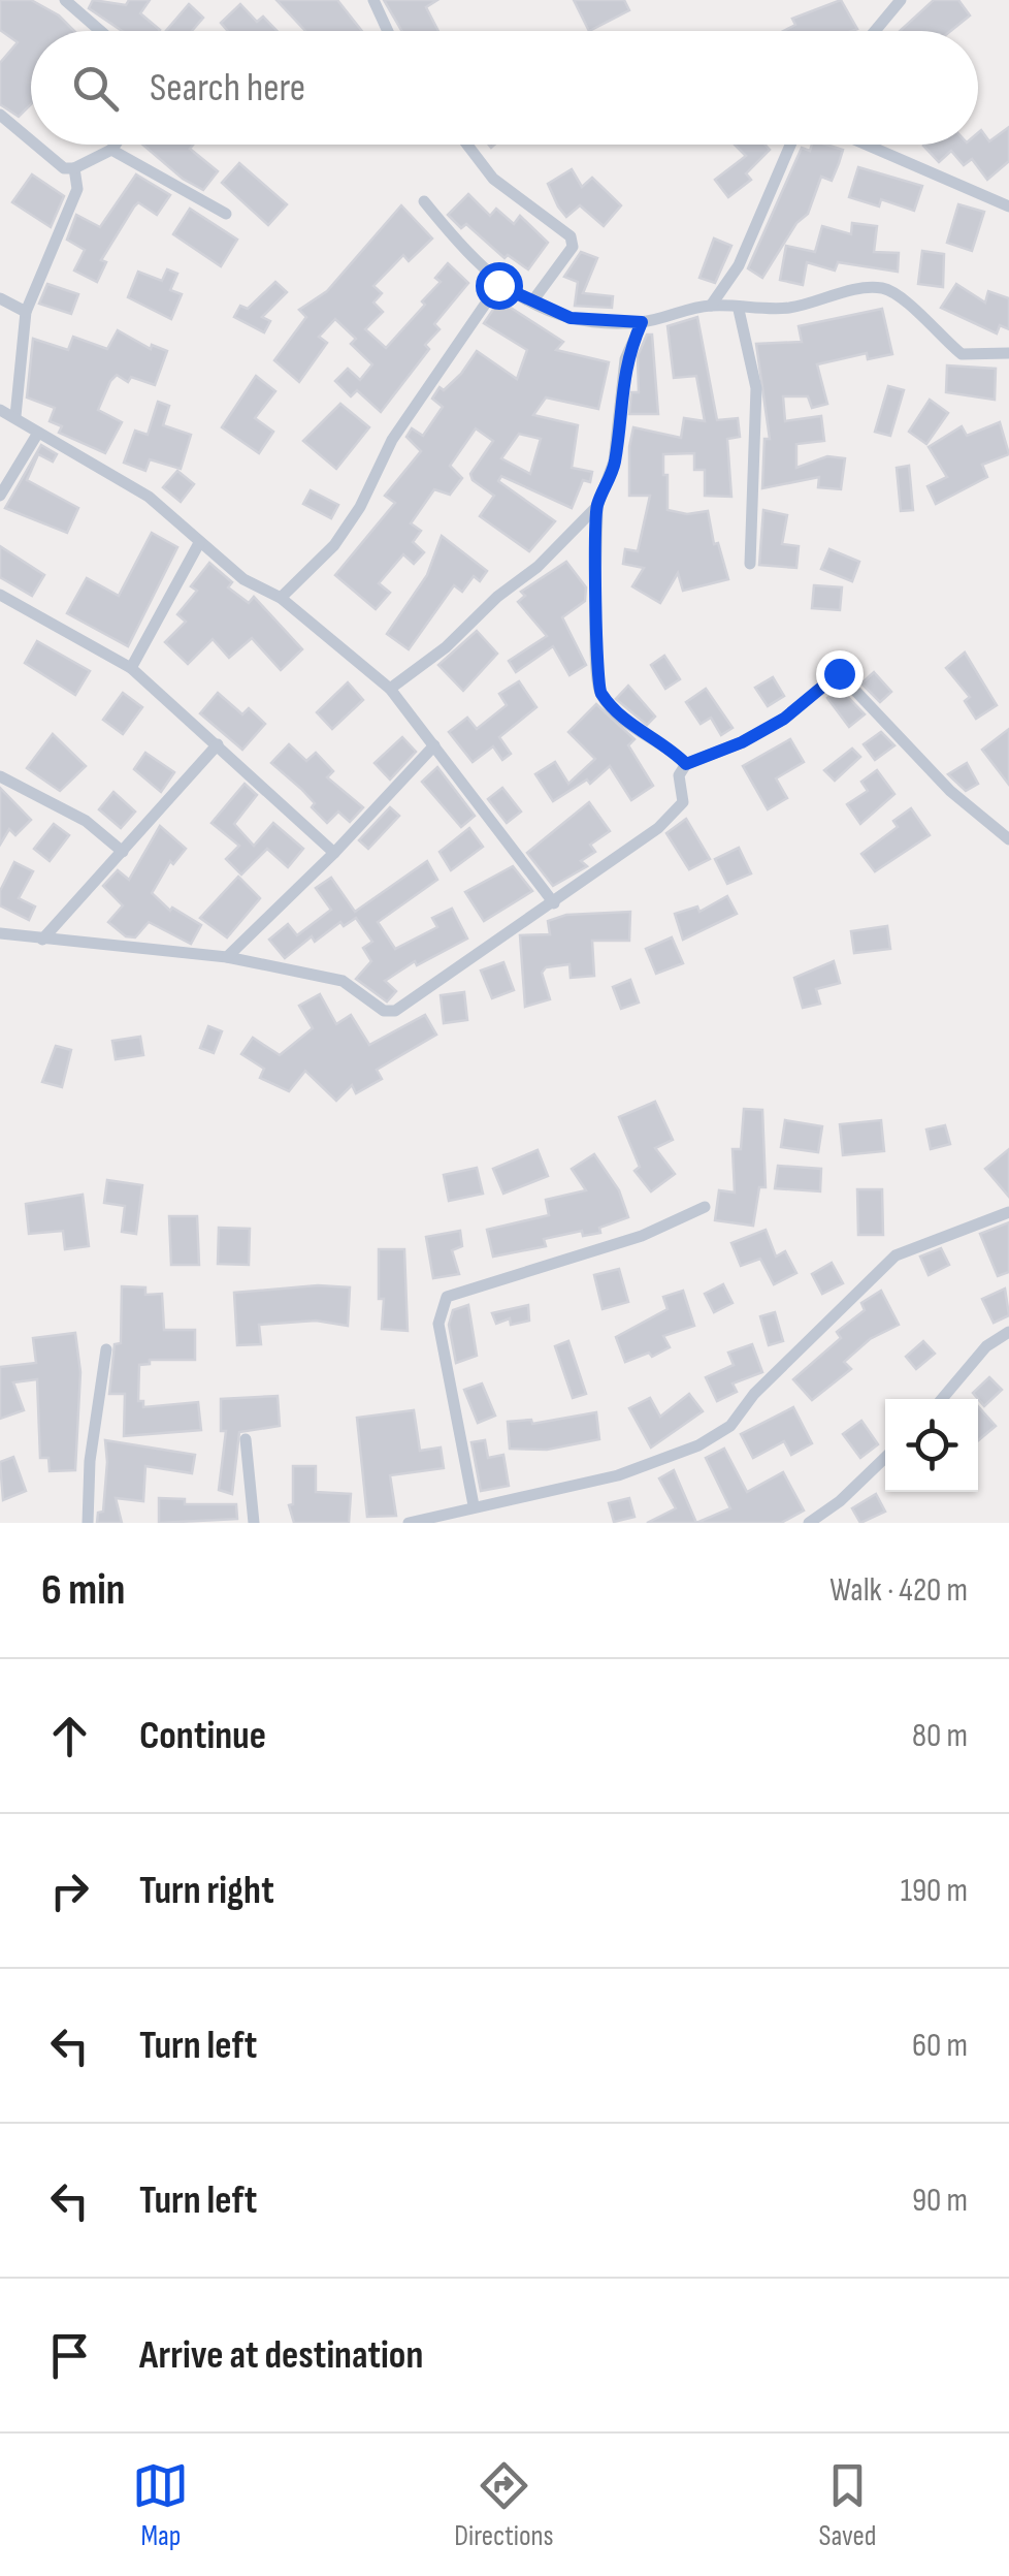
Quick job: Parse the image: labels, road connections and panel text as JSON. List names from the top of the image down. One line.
{"page":{"search":"Search here","heading":["6 min","Walk · 420 m"],"list":[["Continue","80 m"],["Turn right","190 m"],["Turn left","60 m"],["Turn left","90 m"],"Arrive at destination"],"nav":["Map","Directions","Saved"]}}
